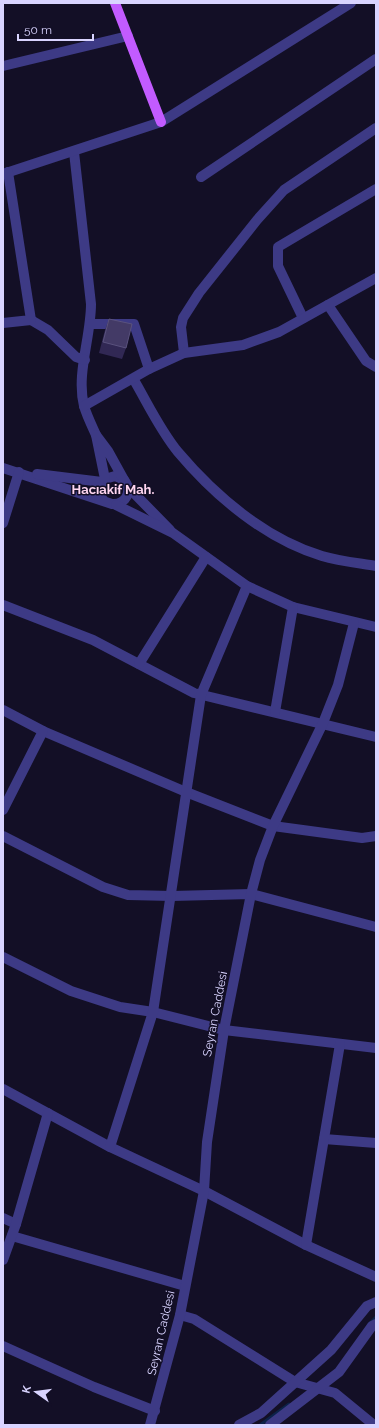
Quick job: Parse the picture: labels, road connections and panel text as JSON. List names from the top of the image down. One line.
{"streets":{"street":["Seyran Caddesi"]},"districts":["Hacıakif Mah."],"scale_bar":"50 m","north":"left"}
